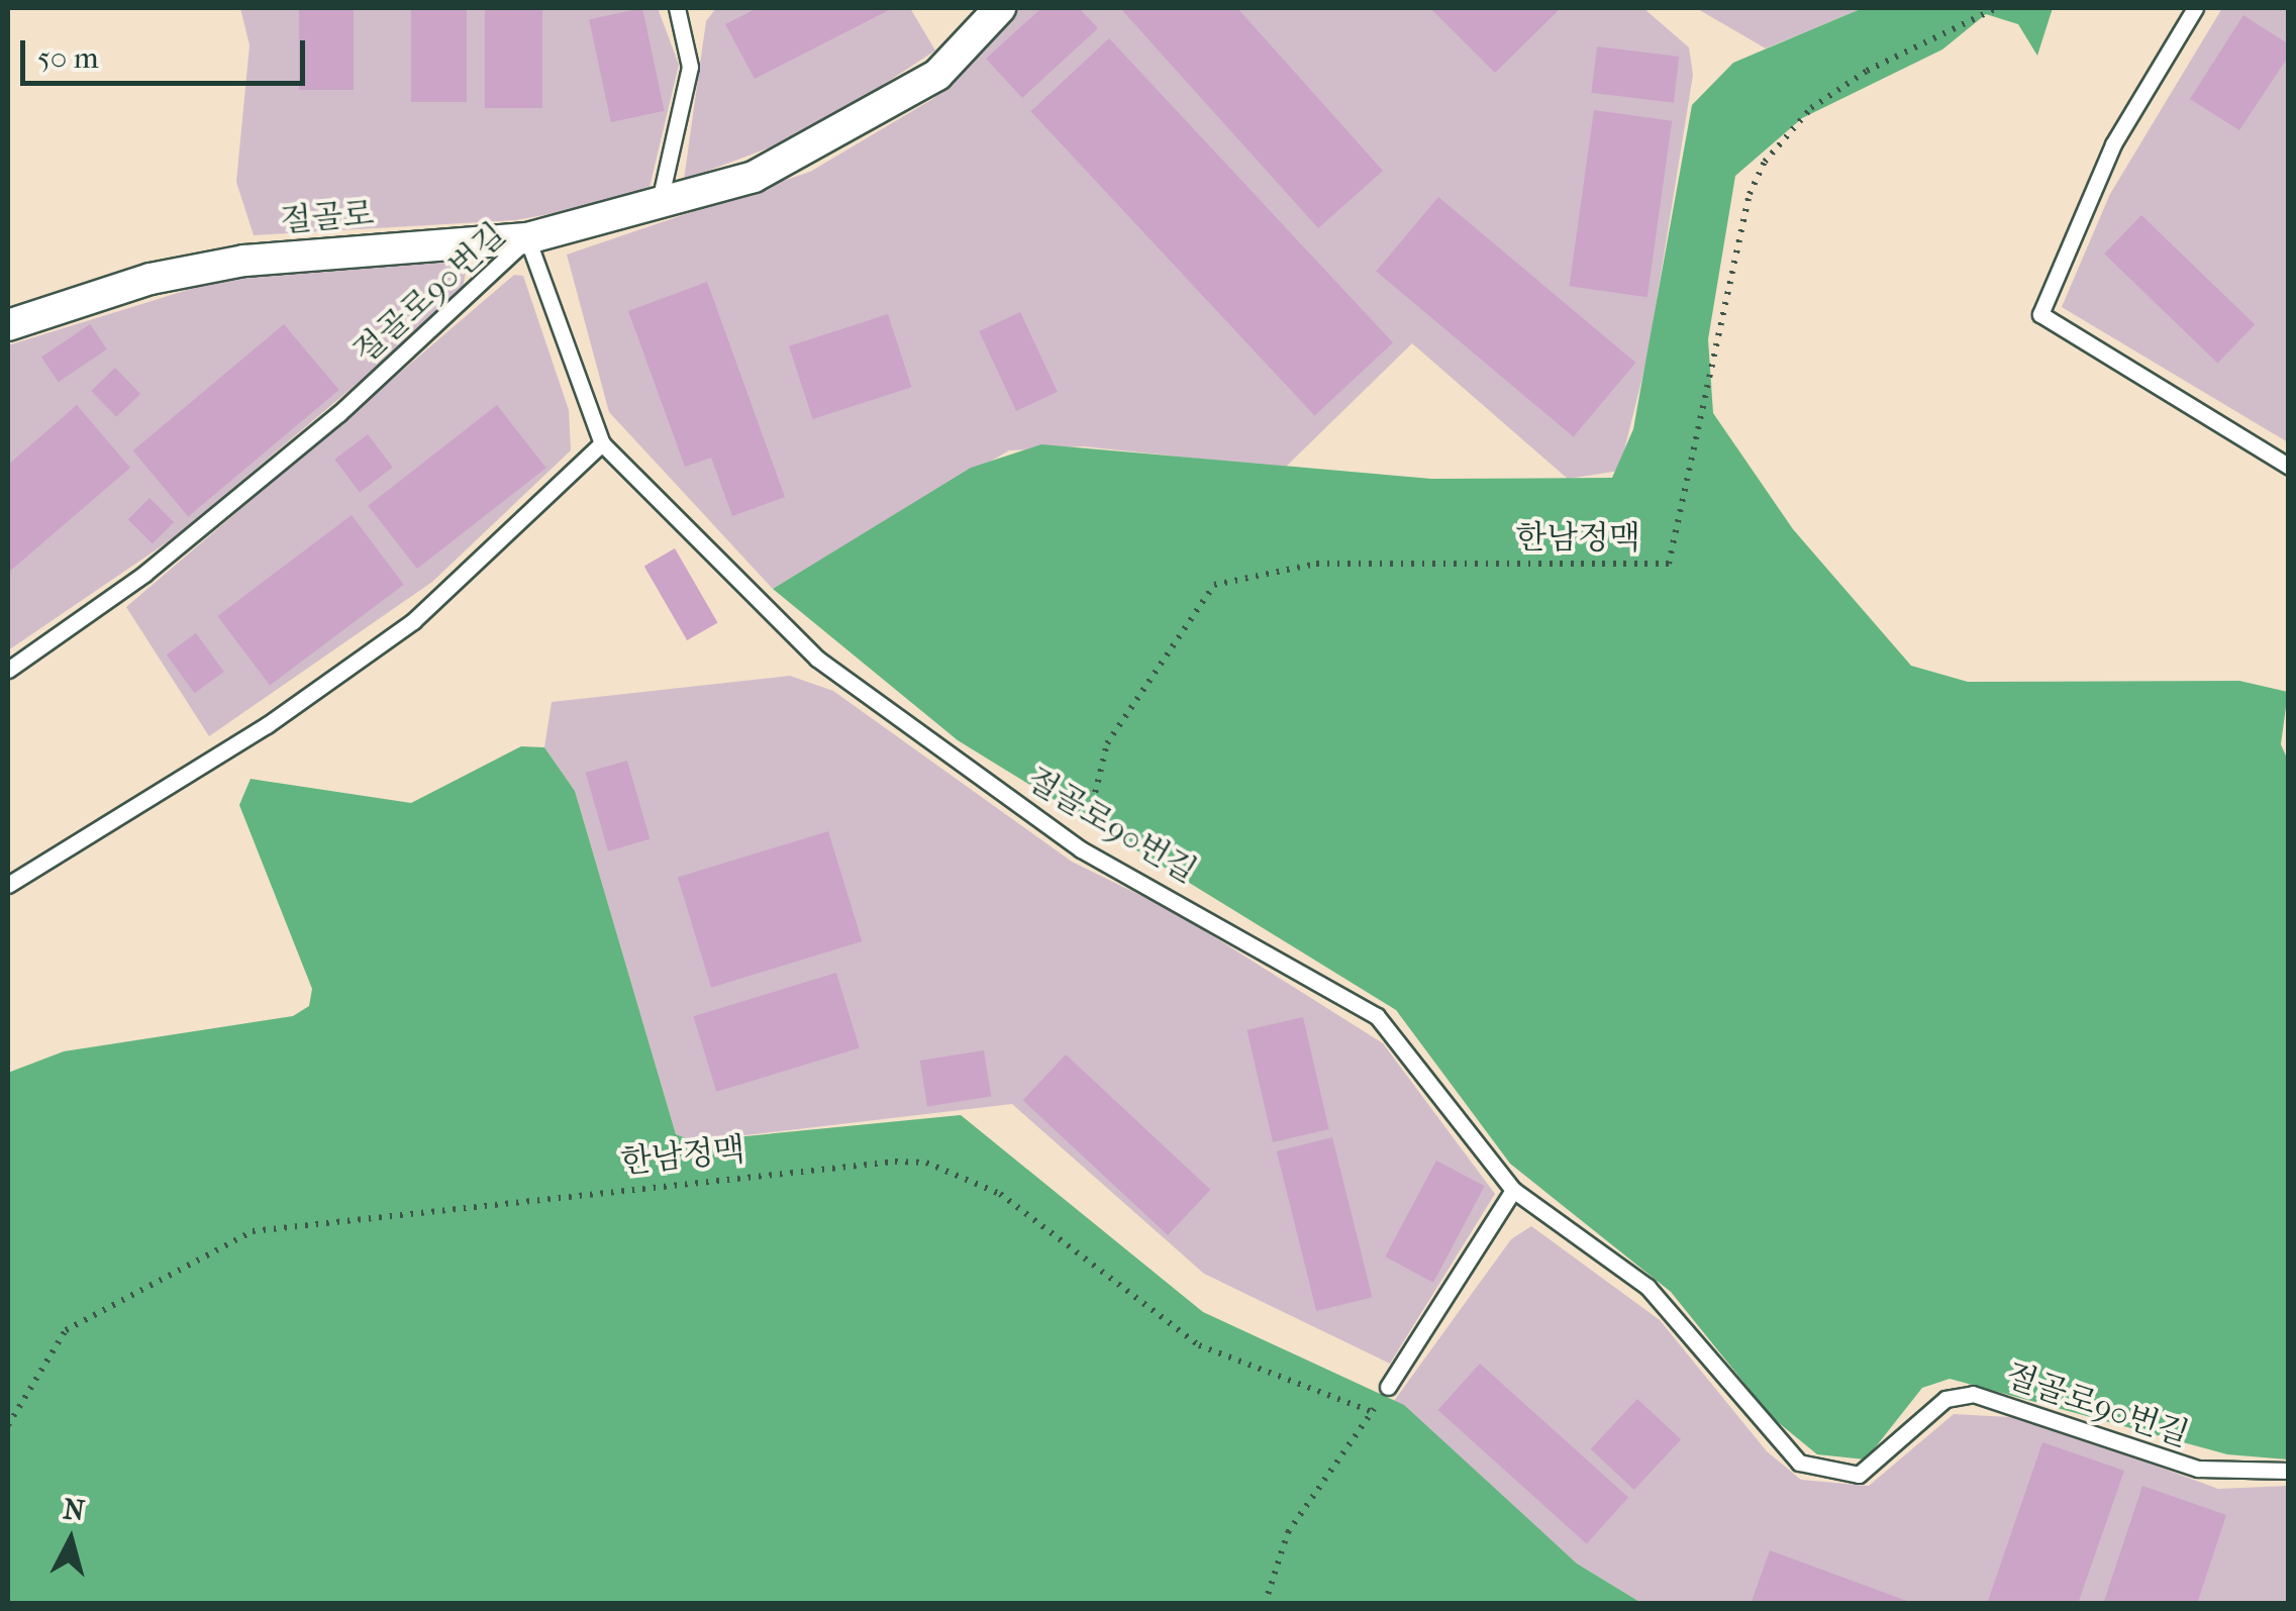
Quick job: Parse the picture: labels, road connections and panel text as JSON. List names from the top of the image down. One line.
{"streets":{"street":["절골로"],"lane":["절골로90번길"],"path":["한남정맥"]},"crossings":[["절골로","절골로90번길"],["절골로90번길","한남정맥"]],"scale_bar":"50 m","north":"top"}
